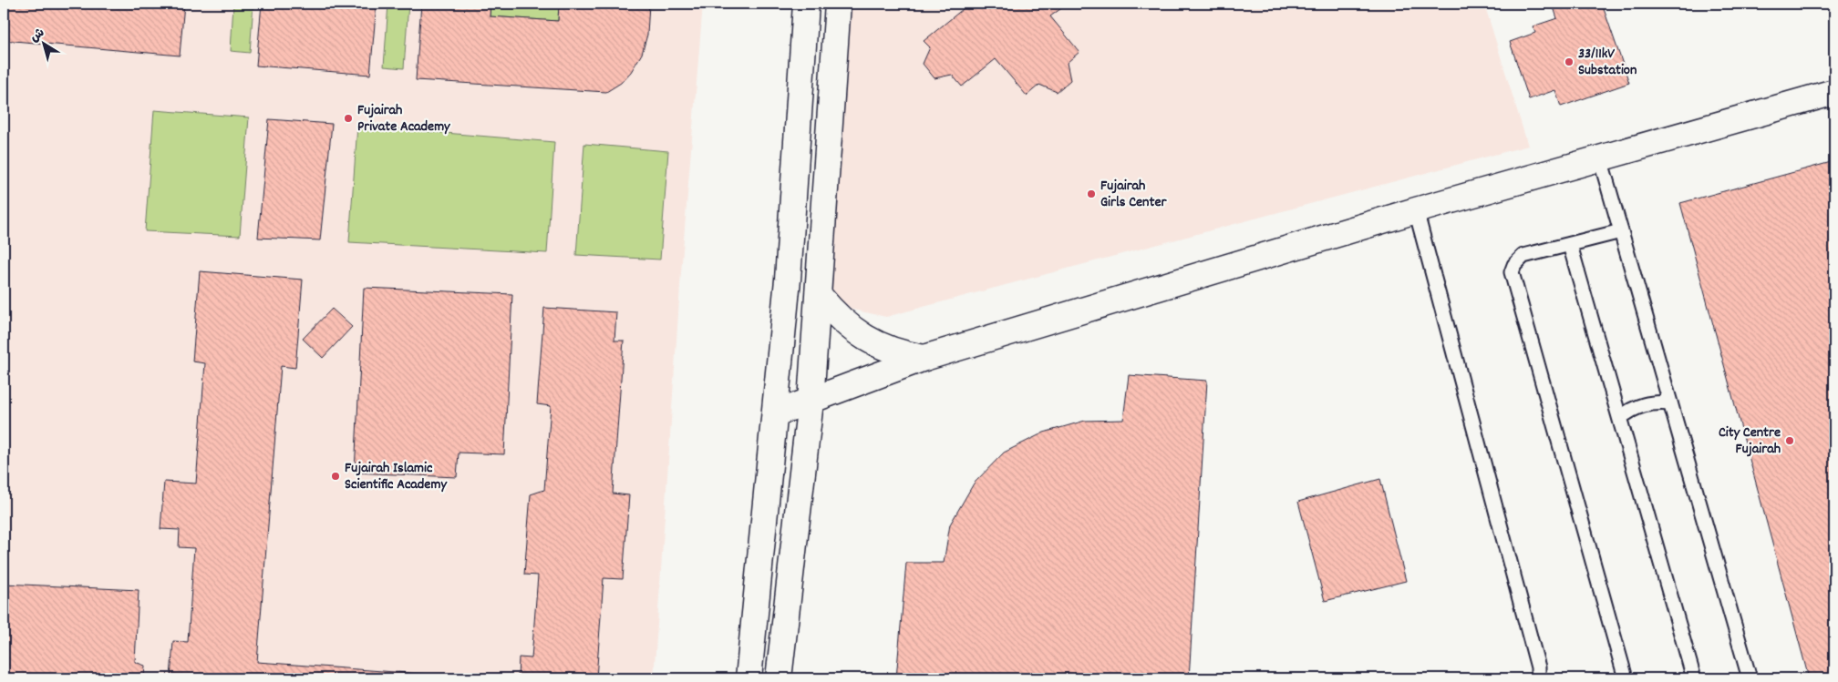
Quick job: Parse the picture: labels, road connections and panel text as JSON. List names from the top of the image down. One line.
{"places":["33/11kV Substation","Fujairah Private Academy","Fujairah Girls Center","City Centre Fujairah","Fujairah Islamic Scientific Academy"],"north":"top left"}
